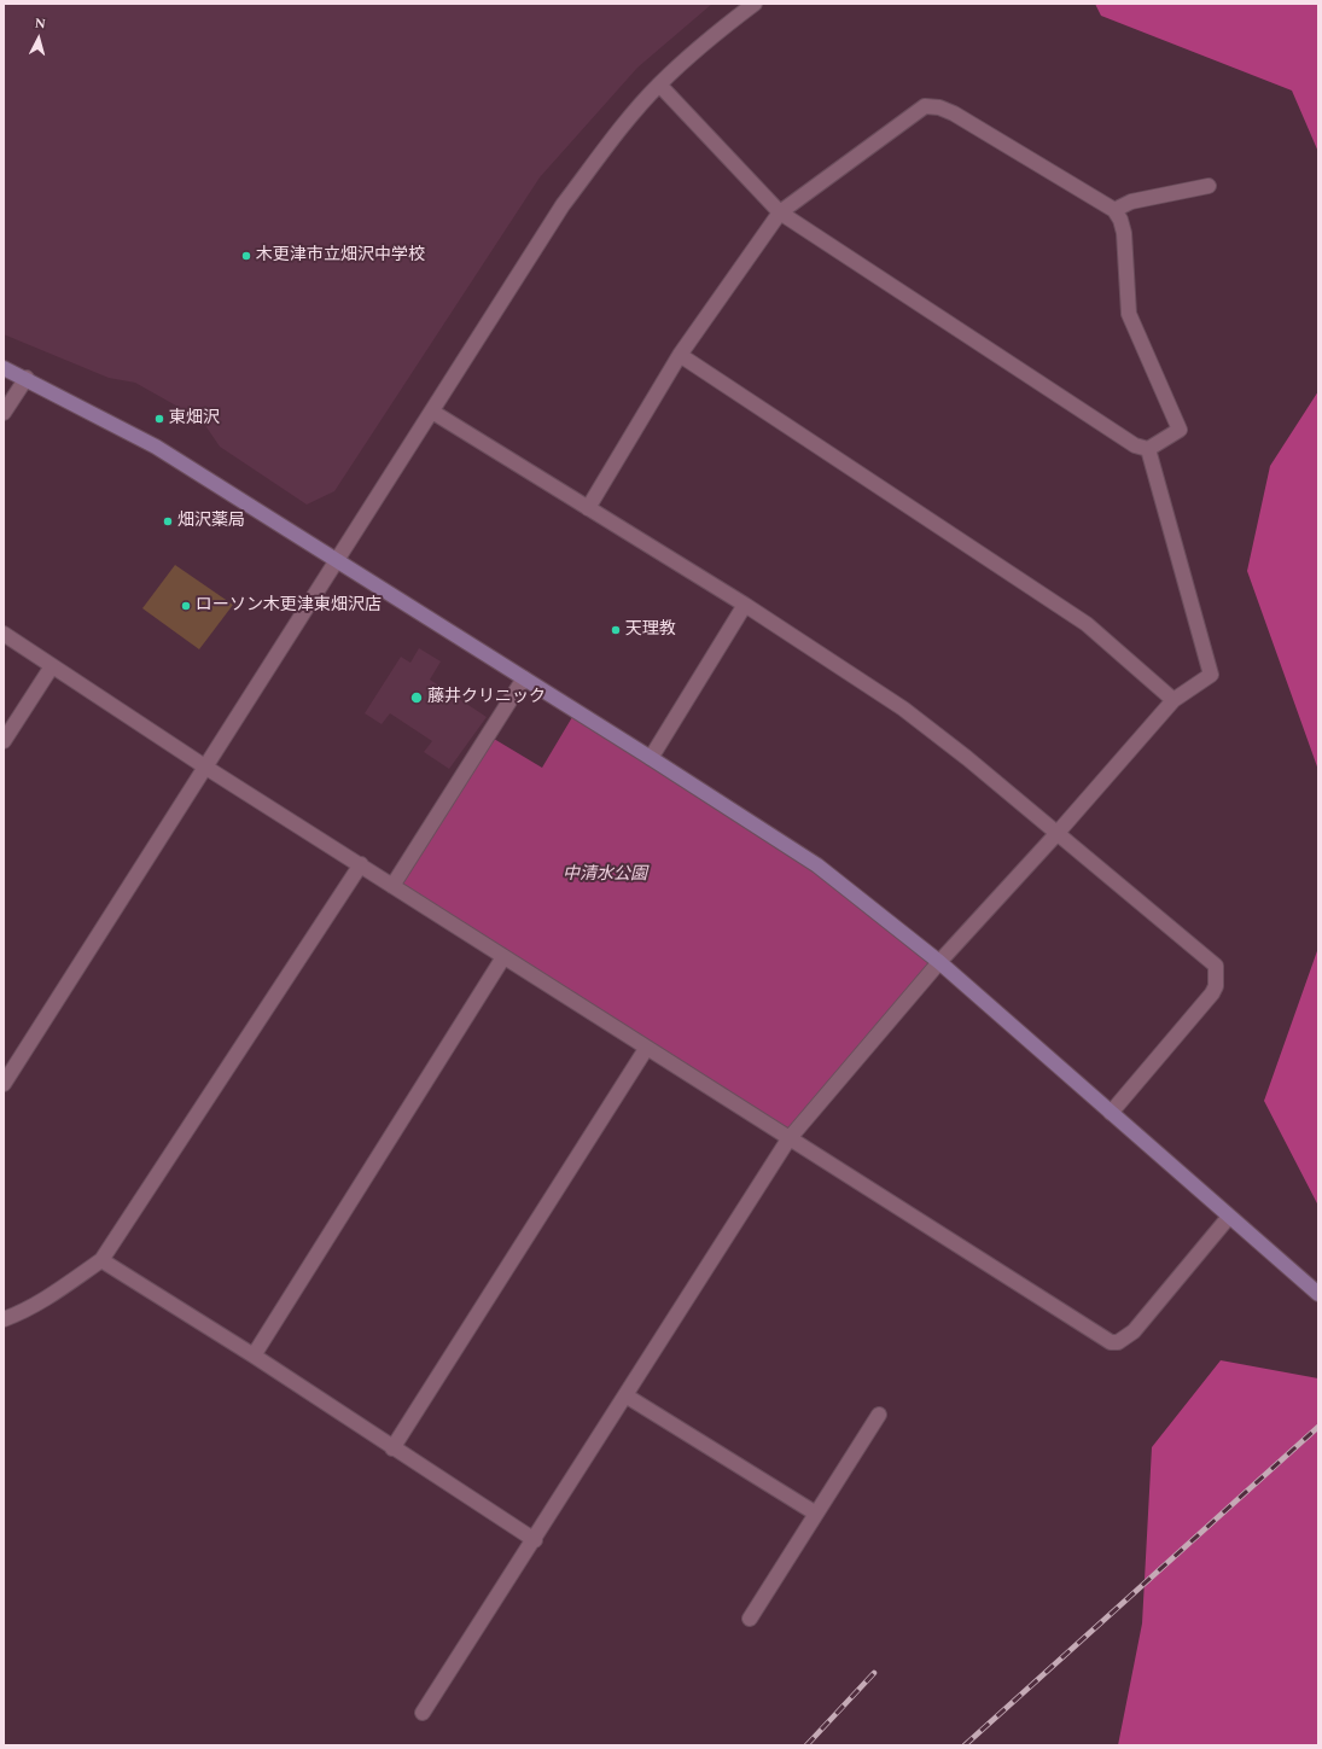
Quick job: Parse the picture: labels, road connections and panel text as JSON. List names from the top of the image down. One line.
{"parks":["中清水公園"],"places":["木更津市立畑沢中学校","東畑沢","畑沢薬局","ローソン木更津東畑沢店","天理教","藤井クリニック"],"north":"top"}
